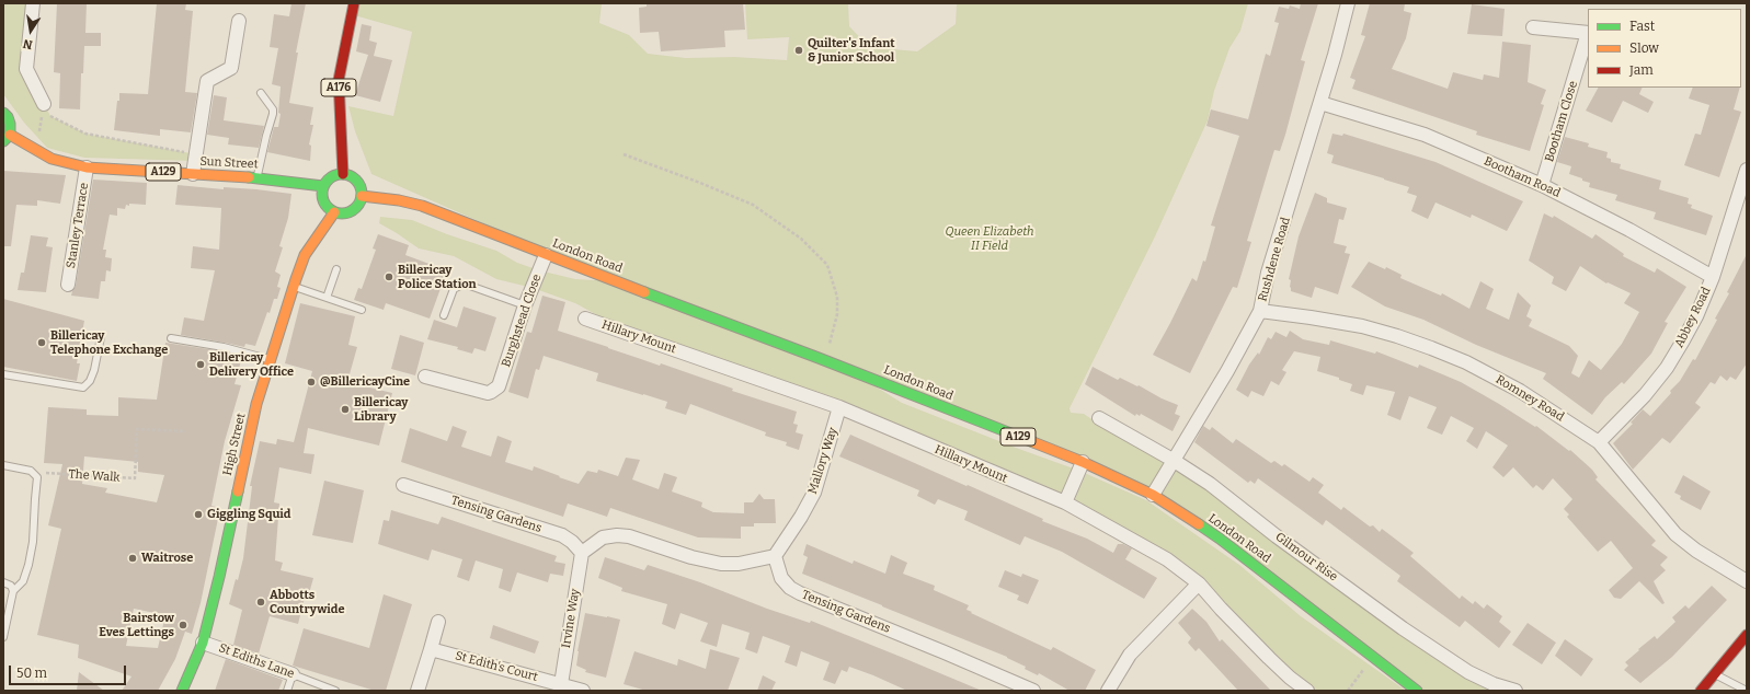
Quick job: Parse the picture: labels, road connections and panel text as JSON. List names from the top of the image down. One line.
{"streets":{"main road":["A176","Sun Street","A129","London Road","High Street"],"street":["Bootham Close","Bootham Road","Stanley Terrace","Rushdene Road","Abbey Road","Burghstead Close","Hillary Mount","Romney Road","Mallory Way","Tensing Gardens","Gilmour Rise","Irvine Way","St Ediths Lane","St Edith's Court"],"path":["The Walk"]},"crossings":[["A176","Sun Street"],["A176","London Road"],["A176","High Street"],["Bootham Close","Bootham Road"],["Sun Street","A129"],["Sun Street","Stanley Terrace"],["Sun Street","London Road"],["Sun Street","High Street"],["Bootham Road","Rushdene Road"],["Bootham Road","Abbey Road"],["London Road","Rushdene Road"],["London Road","Burghstead Close"],["London Road","High Street"],["Rushdene Road","Romney Road"],["Rushdene Road","Gilmour Rise"],["Abbey Road","Romney Road"],["Hillary Mount","Mallory Way"],["High Street","St Ediths Lane"],["Mallory Way","Tensing Gardens"],["Tensing Gardens","Irvine Way"],["Irvine Way","St Edith's Court"]],"parks":["Queen Elizabeth II Field"],"places":["Quilter's Infant & Junior School","Billericay Police Station","Billericay Telephone Exchange","Billericay Delivery Office","@BillericayCine","Billericay Library","Giggling Squid","Waitrose","Abbotts Countrywide","Bairstow Eves Lettings"],"legend":["Fast","Slow","Jam"],"scale_bar":"50 m","north":"bottom"}
